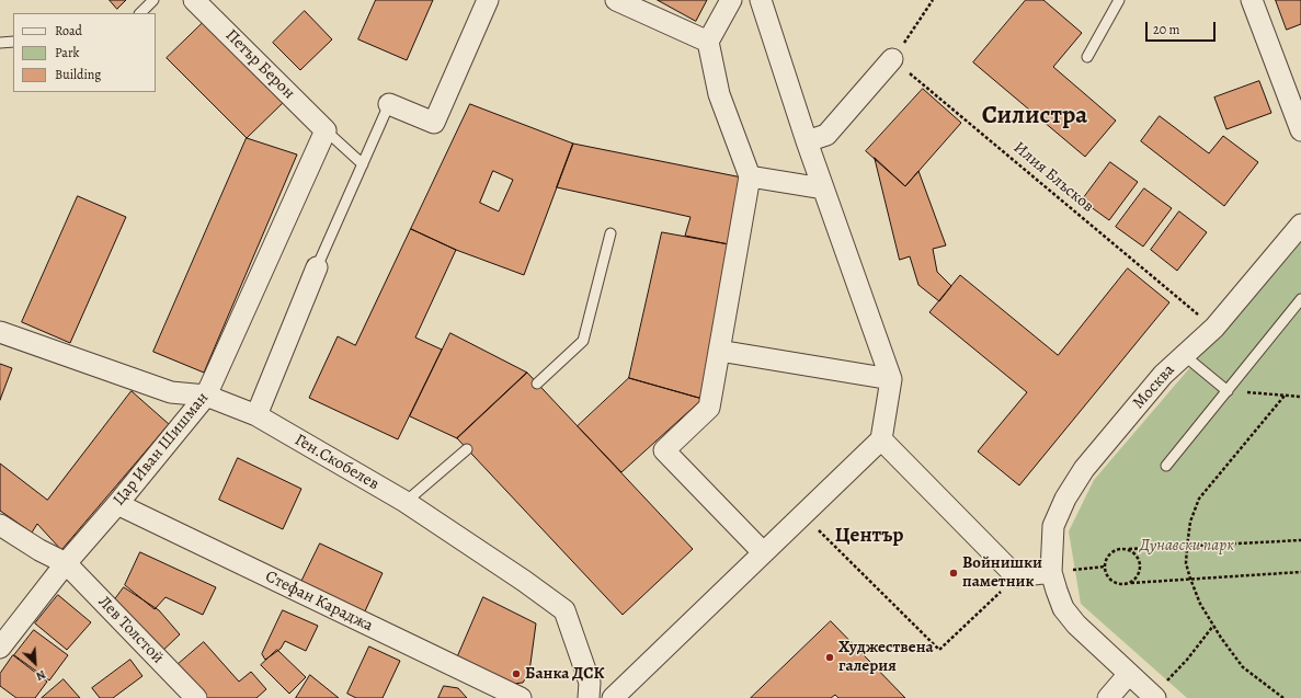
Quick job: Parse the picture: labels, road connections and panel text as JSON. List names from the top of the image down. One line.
{"streets":{"street":["Петър Берон","Москва","Цар Иван Шишман","Ген.Скобелев","Стефан Караджа","Лев Толстой"],"path":["Илия Блъсков"]},"crossings":[["Петър Берон","Цар Иван Шишман"],["Илия Блъсков","Москва"],["Цар Иван Шишман","Ген.Скобелев"],["Цар Иван Шишман","Стефан Караджа"],["Цар Иван Шишман","Лев Толстой"]],"districts":["Силистра","Център"],"parks":["Дунавски парк"],"places":["Войнишки паметник","Худжествена галерия","Банка ДСК"],"legend":["Road","Park","Building"],"scale_bar":"20 m","north":"bottom right"}
